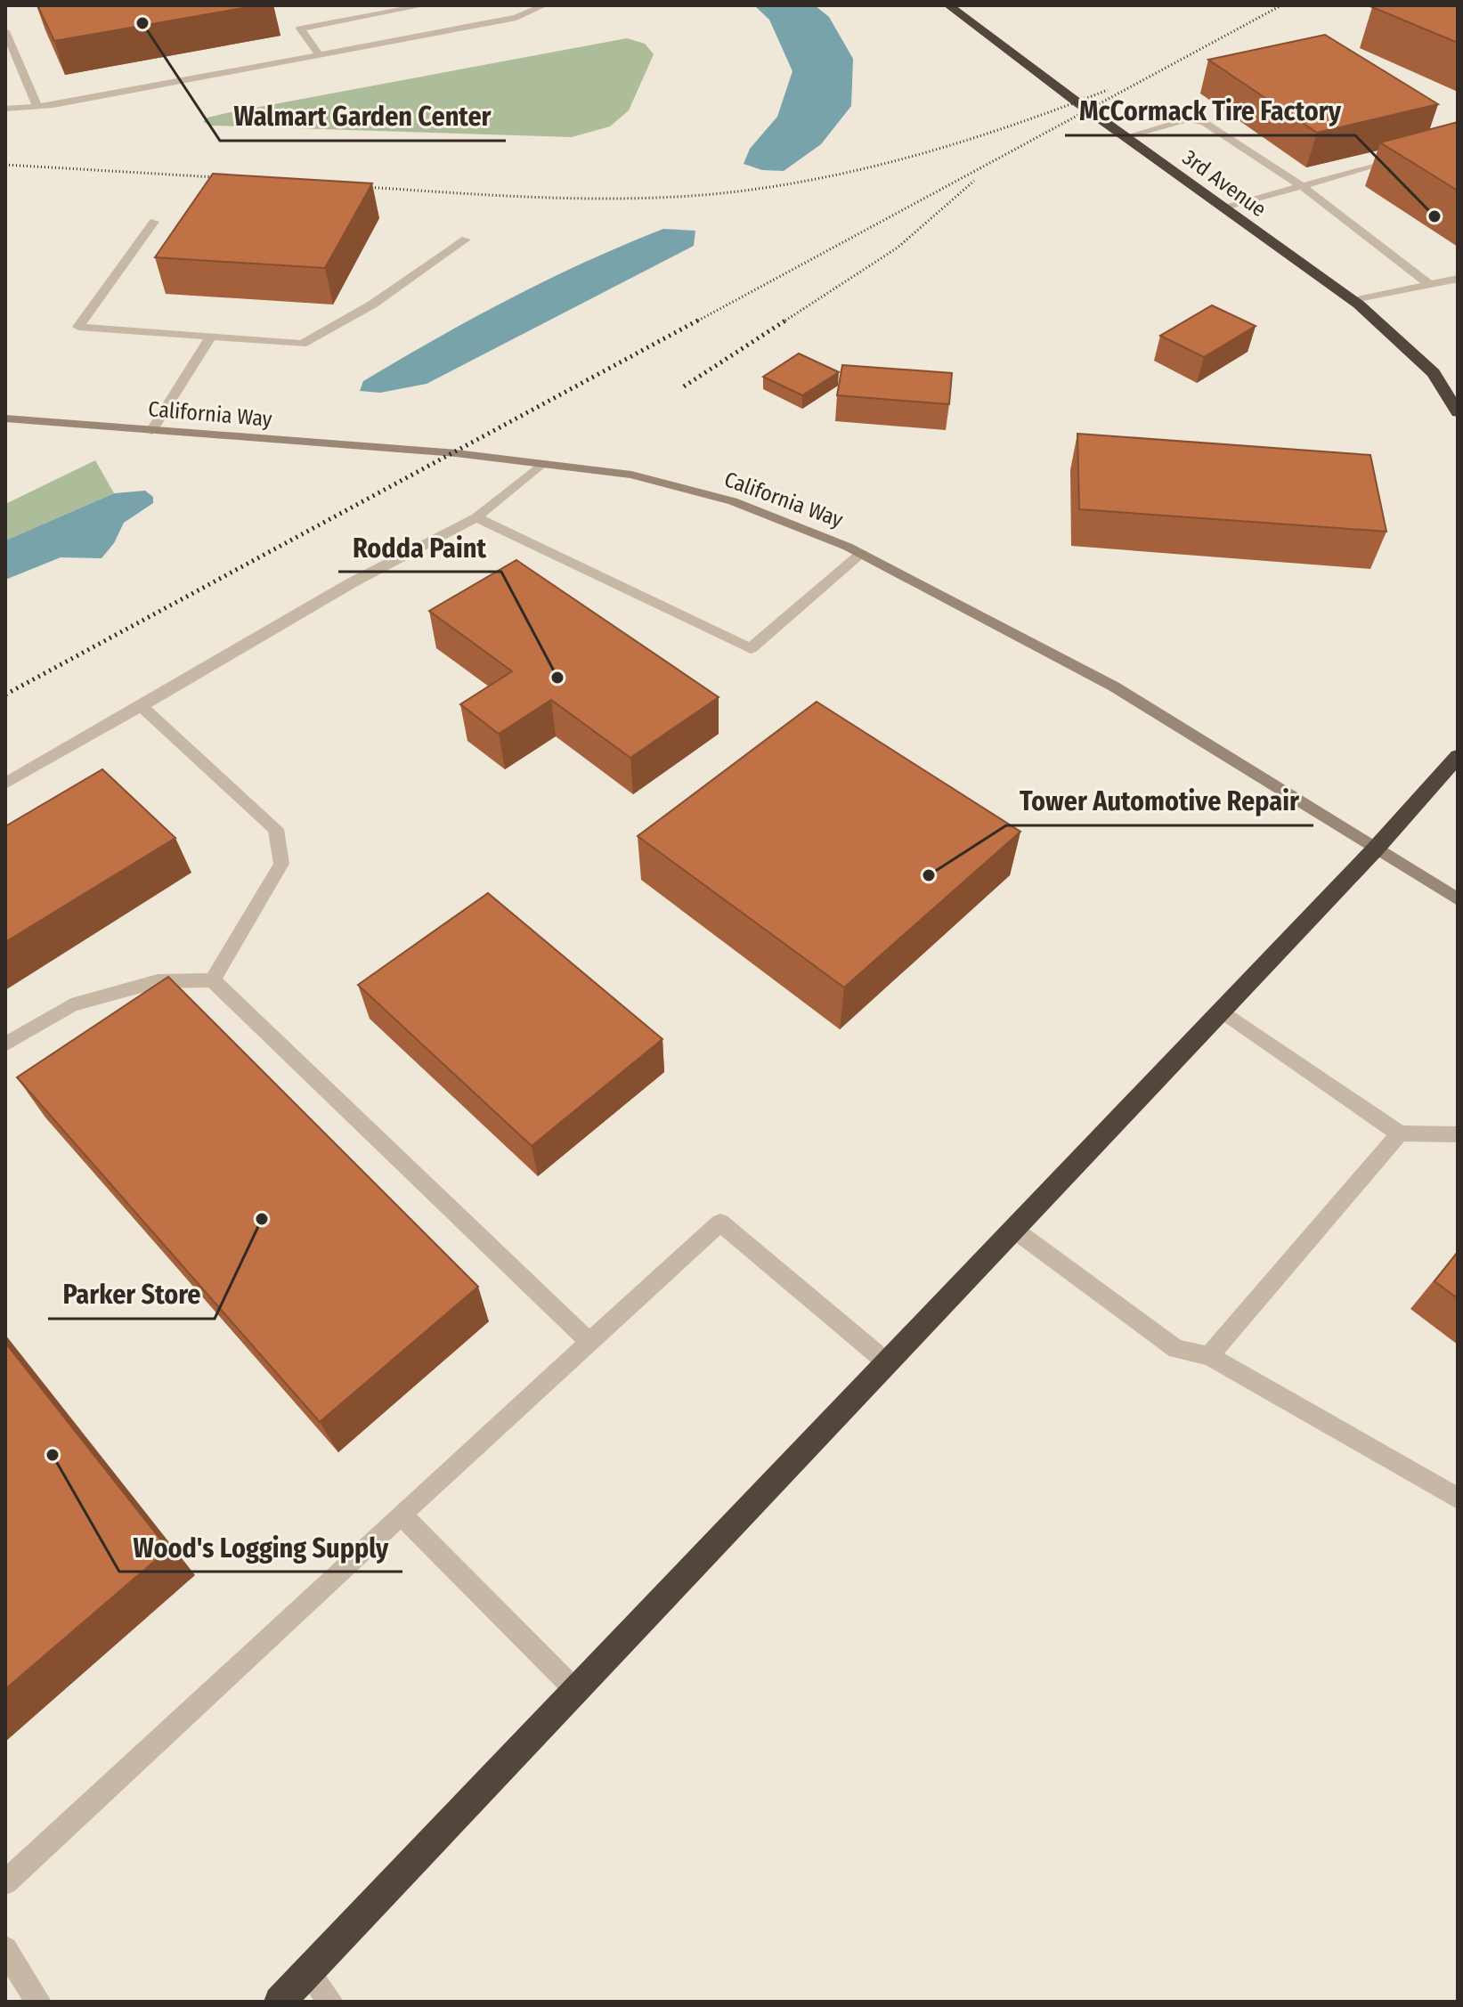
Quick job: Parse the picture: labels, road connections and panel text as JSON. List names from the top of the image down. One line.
{"streets":{"highway":["3rd Avenue"],"street":["California Way"]},"places":["Walmart Garden Center","McCormack Tire Factory","Rodda Paint","Tower Automotive Repair","Parker Store","Wood's Logging Supply"]}
